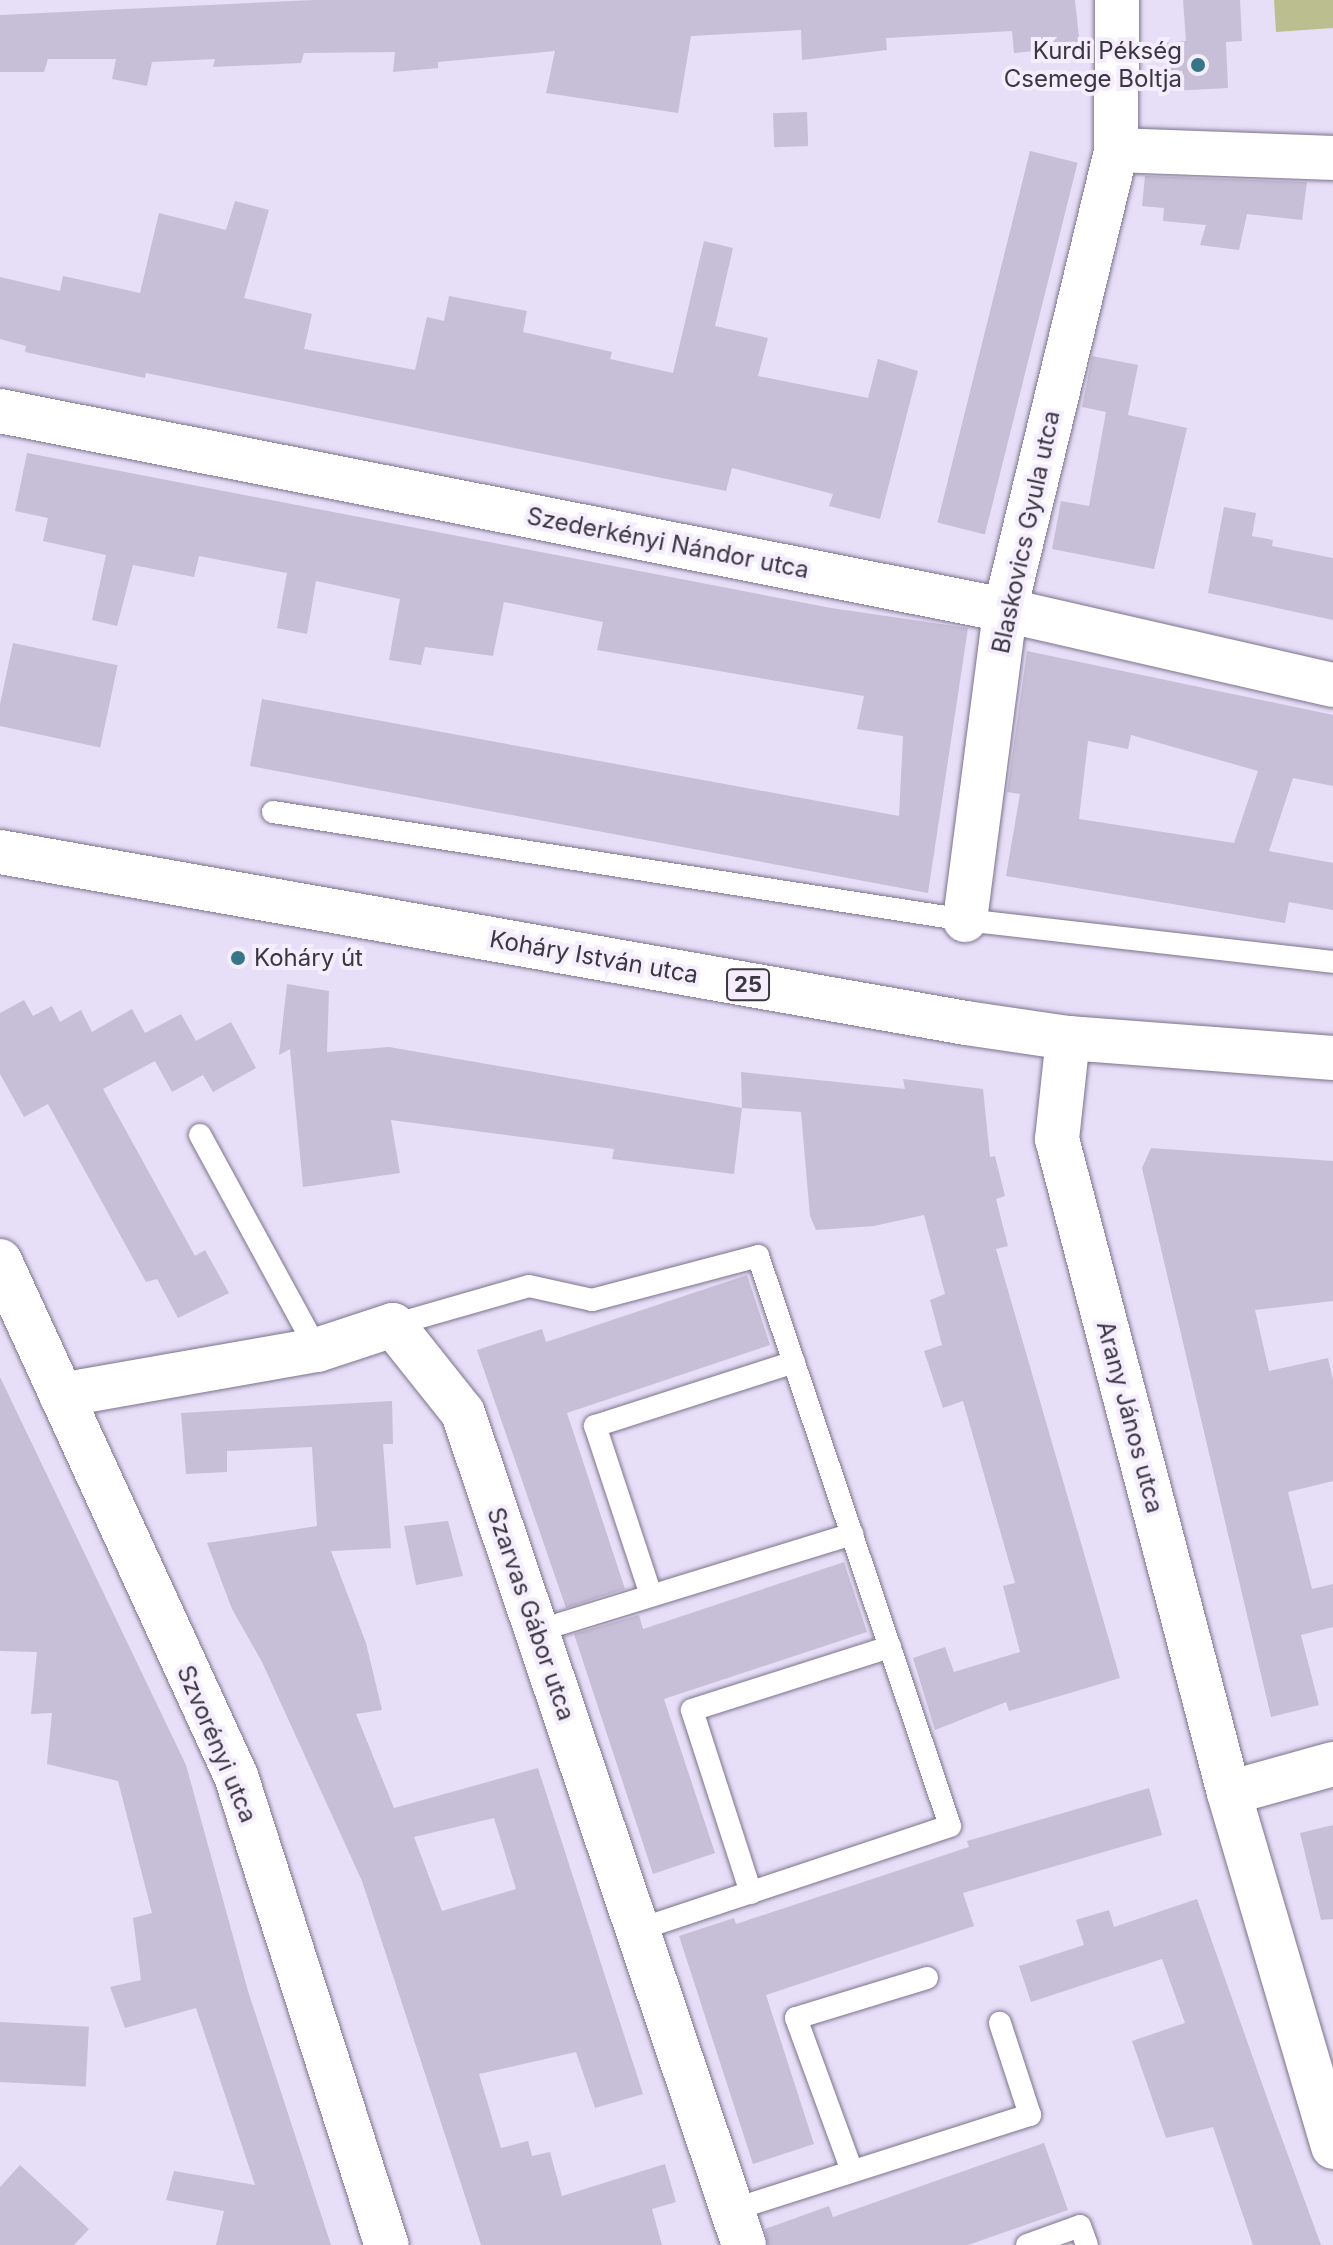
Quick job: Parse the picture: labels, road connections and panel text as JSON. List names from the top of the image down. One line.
{"streets":{"street":["Blaskovics Gyula utca","Szederkényi Nándor utca","Koháry István utca","25","Arany János utca","Szarvas Gábor utca","Szvorényi utca"]},"crossings":[["Blaskovics Gyula utca","Szederkényi Nándor utca"],["Koháry István utca","Arany János utca"]],"places":["Kurdi Pékség Csemege Boltja","Koháry út"]}
